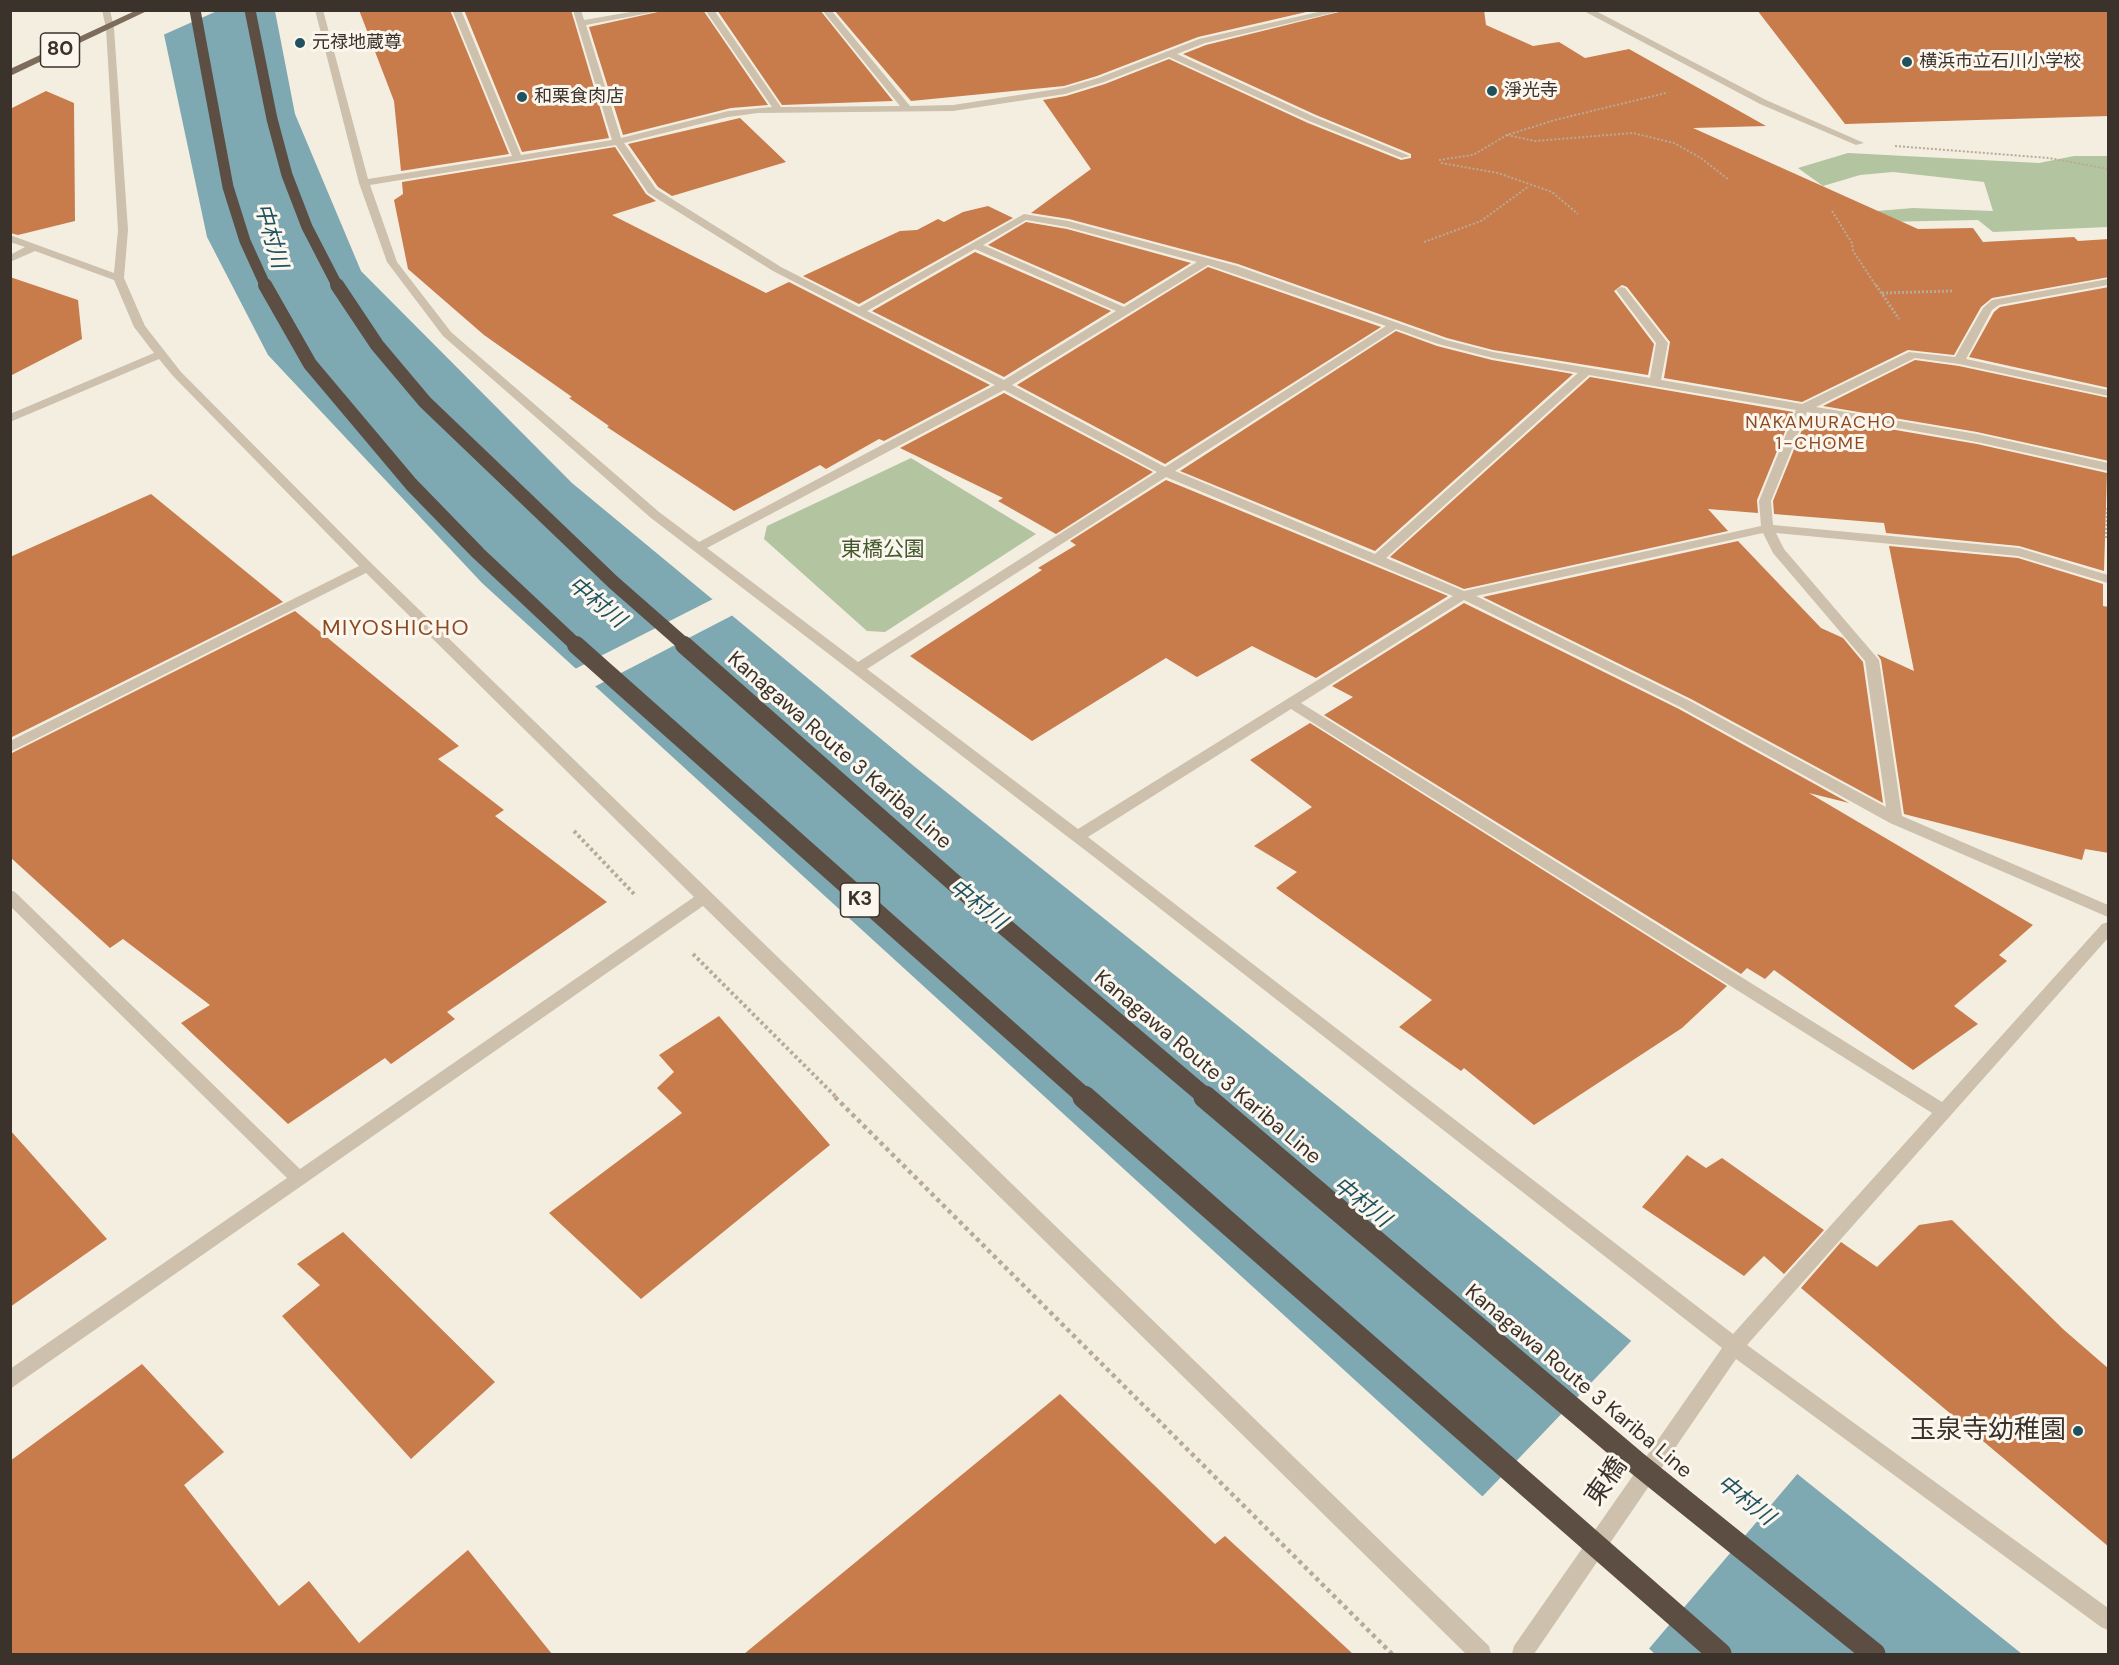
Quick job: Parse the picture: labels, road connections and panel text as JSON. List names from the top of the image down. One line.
{"streets":{"highway":["Kanagawa Route 3 Kariba Line","K3"],"main road":["80"],"street":["東橋"]},"districts":["NAKAMURACHO 1-CHOME","MIYOSHICHO"],"water":["中村川"],"parks":["東橋公園"],"places":["元禄地蔵尊","横浜市立石川小学校","淨光寺","和栗食肉店","玉泉寺幼稚園"]}
